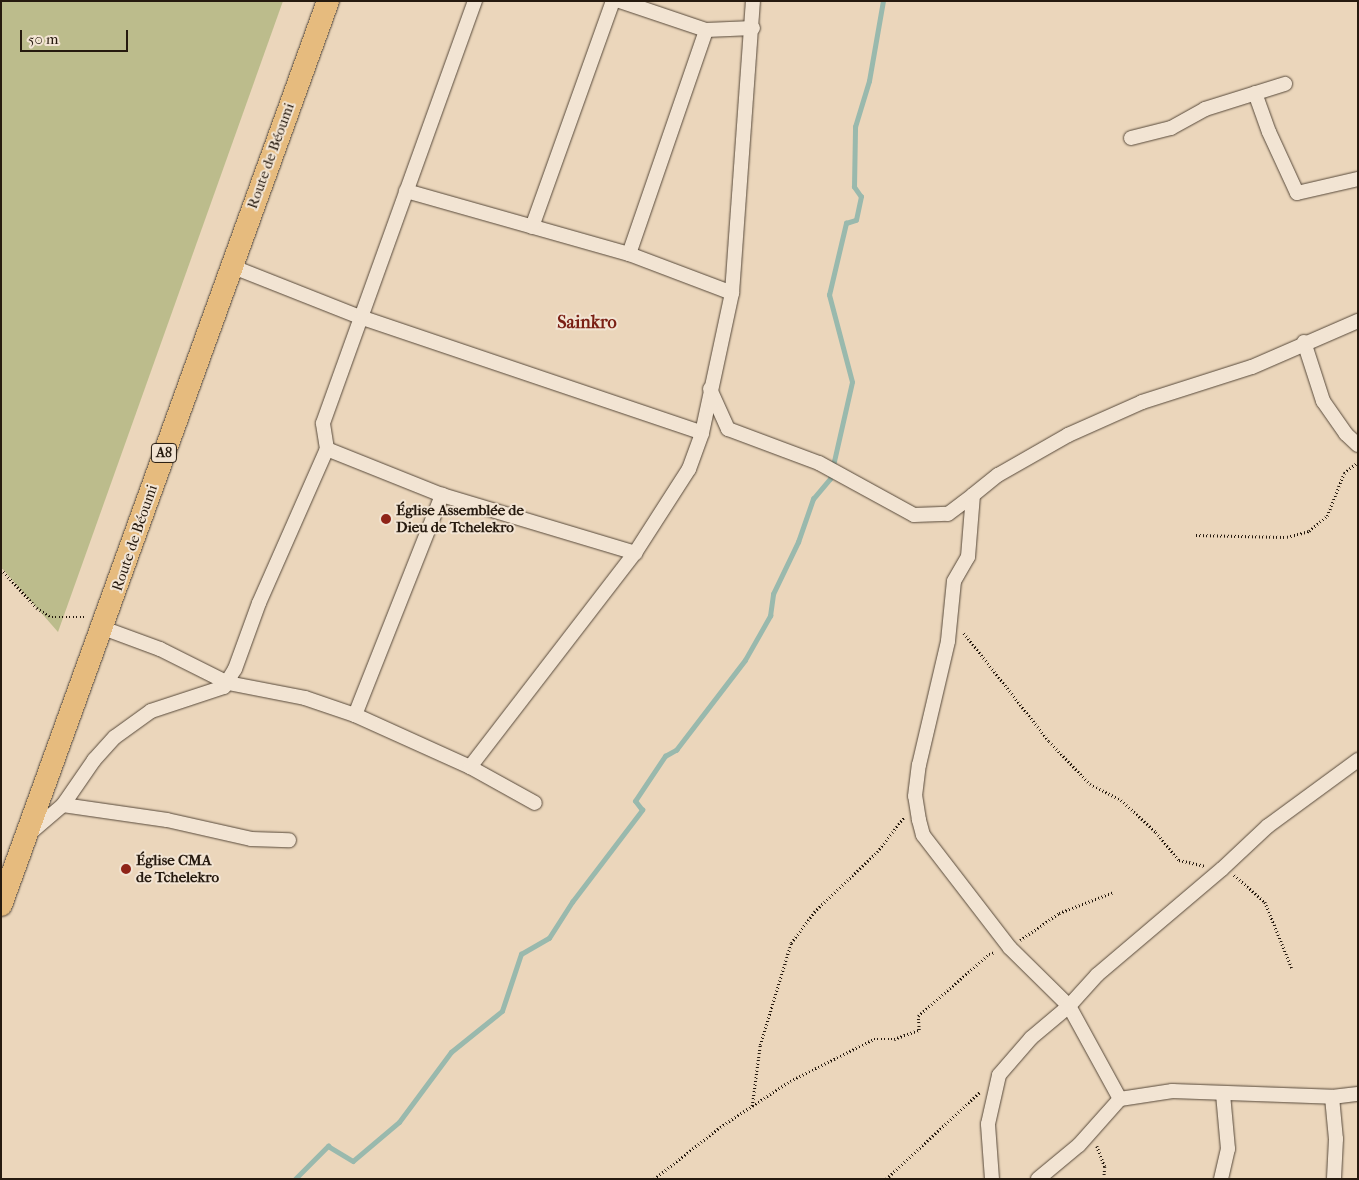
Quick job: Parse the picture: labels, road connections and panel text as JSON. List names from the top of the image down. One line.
{"streets":{"main road":["Route de Béoumi","A8"]},"districts":["Sainkro"],"places":["Église Assemblée de Dieu de Tchelekro","Église CMA de Tchelekro"],"scale_bar":"50 m"}
